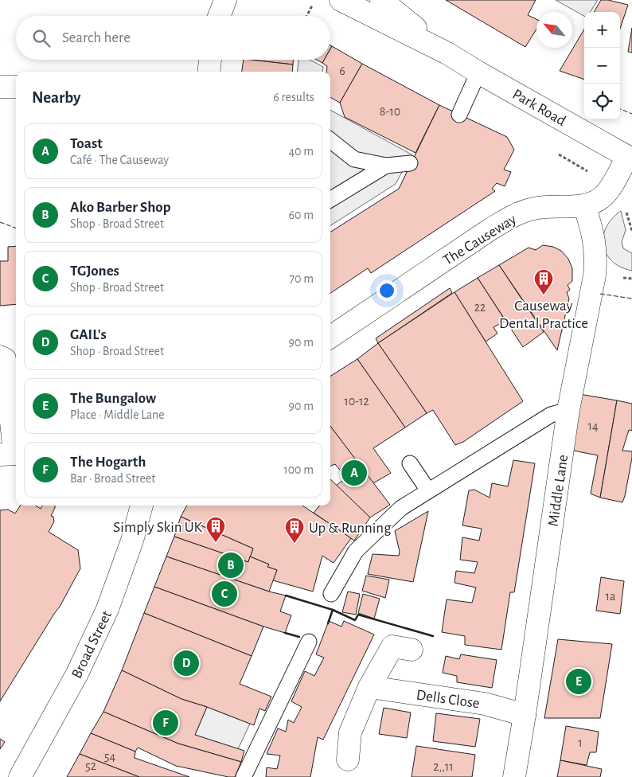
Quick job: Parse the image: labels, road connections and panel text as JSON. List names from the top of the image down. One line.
{"streets":{"main road":["Park Road","The Causeway","Middle Lane","Broad Street","Dells Close"]},"crossings":[["Park Road","The Causeway"],["The Causeway","Middle Lane"],["Middle Lane","Dells Close"]],"places":{"building":["Causeway Dental Practice","Simply Skin UK","Up & Running"]},"house_numbers":["6","8-10","22","10-12","14","1a","1","54","52","2,,11"],"north":"top left","page":{"map_buttons":["+","−"],"search":"Search here","heading":["Nearby","6 results"],"list":[{"mark":"A","name":"Toast","note":"Café · The Causeway","value":"40 m"},{"mark":"B","name":"Ako Barber Shop","note":"Shop · Broad Street","value":"60 m"},{"mark":"C","name":"TGJones","note":"Shop · Broad Street","value":"70 m"},{"mark":"D","name":"GAIL's","note":"Shop · Broad Street","value":"90 m"},{"mark":"E","name":"The Bungalow","note":"Place · Middle Lane","value":"90 m"},{"mark":"F","name":"The Hogarth","note":"Bar · Broad Street","value":"100 m"}],"pins":["A","B","C","D","E","F"]}}
